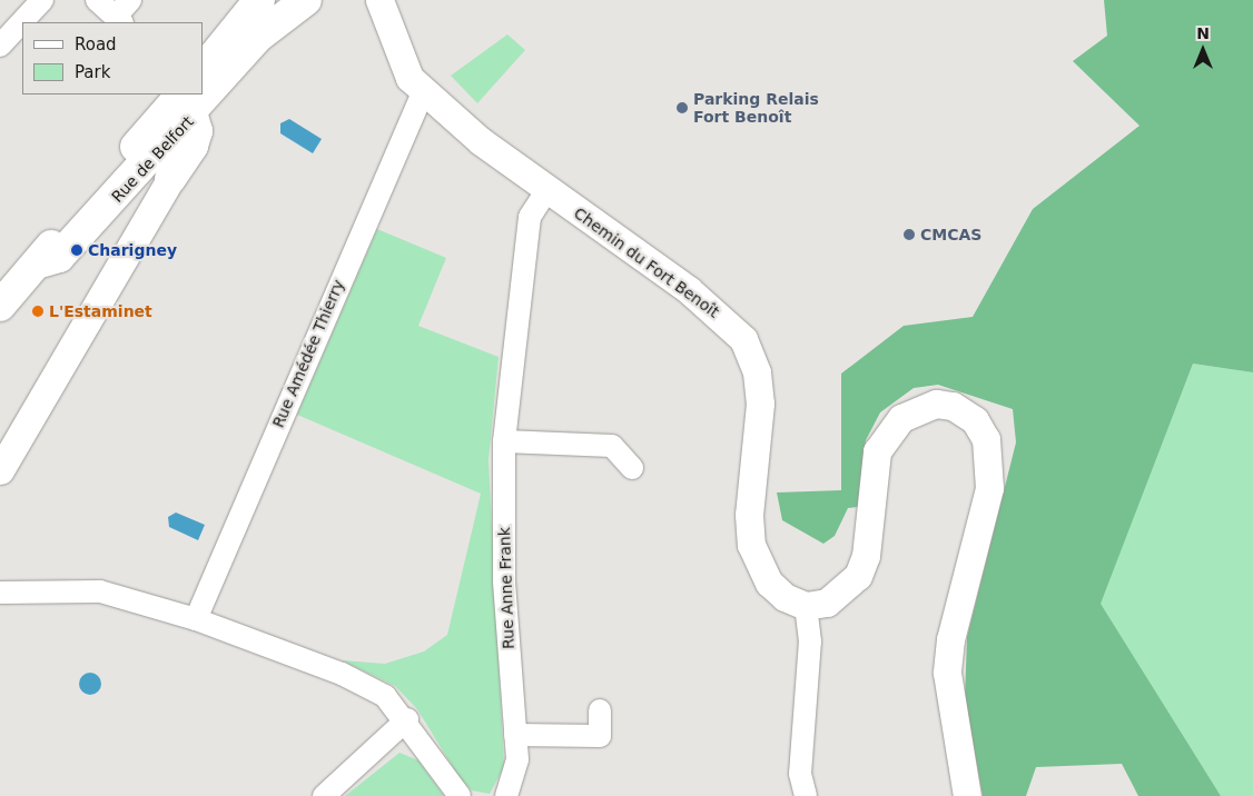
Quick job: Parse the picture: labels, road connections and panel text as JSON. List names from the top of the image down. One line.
{"streets":{"main road":["Rue de Belfort"],"street":["Chemin du Fort Benoît","Rue Amédée Thierry","Rue Anne Frank"]},"crossings":[["Chemin du Fort Benoît","Rue Amédée Thierry"],["Chemin du Fort Benoît","Rue Anne Frank"]],"places":["Parking Relais Fort Benoît","CMCAS","Charigney","L'Estaminet"],"legend":["Road","Park"],"north":"top"}
